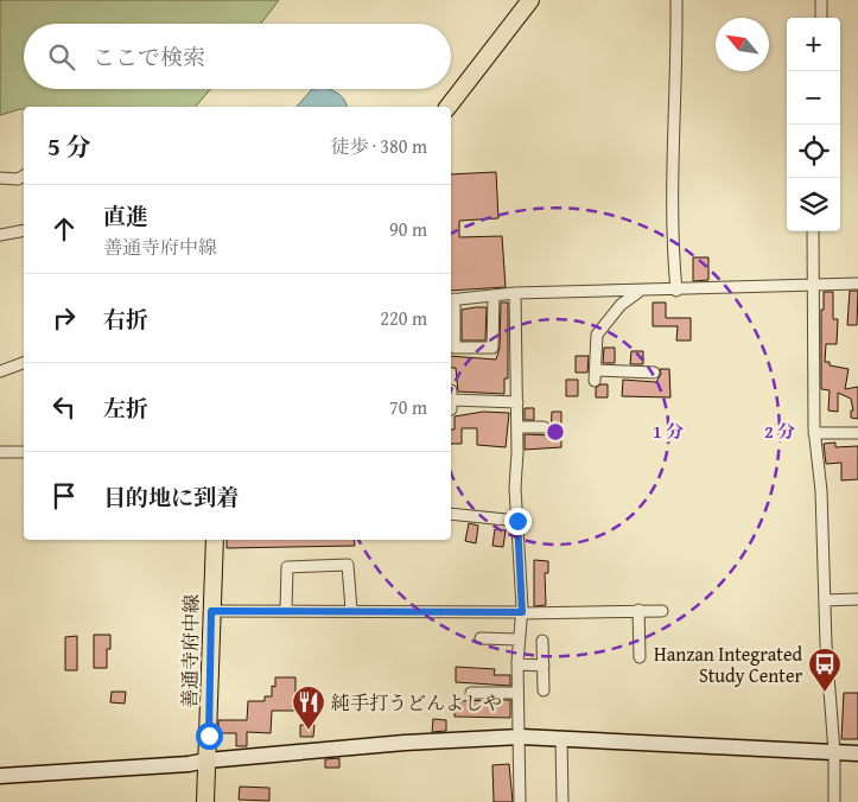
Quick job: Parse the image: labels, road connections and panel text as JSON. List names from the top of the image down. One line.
{"streets":{"main road":["善通寺府中線"]},"places":{"bus stop":["Hanzan Integrated Study Center"],"restaurant":["純手打うどんよしや"]},"north":"top left","page":{"map_buttons":["+","−"],"search":"ここで検索","heading":["5 分","徒歩 · 380 m"],"list":[["直進","善通寺府中線","90 m"],["右折","220 m"],["左折","70 m"],"目的地に到着"]},"rings":["1 分","2 分"]}
